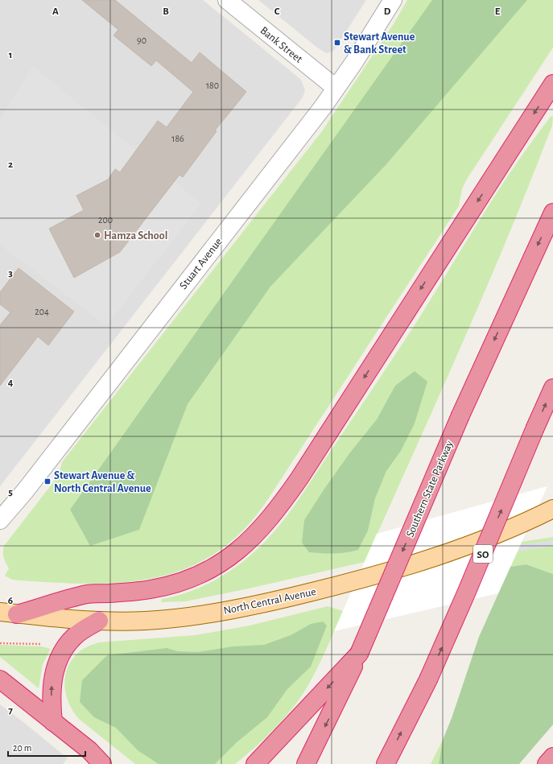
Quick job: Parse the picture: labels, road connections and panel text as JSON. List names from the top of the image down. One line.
{"streets":{"highway":["Southern State Parkway","SO"],"main road":["North Central Avenue"],"street":["Bank Street","Stuart Avenue"]},"crossings":[["Bank Street","Stuart Avenue"]],"places":{"transit":["Stewart Avenue & Bank Street","Stewart Avenue & North Central Avenue"],"other":["Hamza School"]},"house_numbers":["90","180","186","200","204"],"scale_bar":"20 m","grid":{"columns":["A","B","C","D","E"],"rows":["1","2","3","4","5","6","7"]}}
